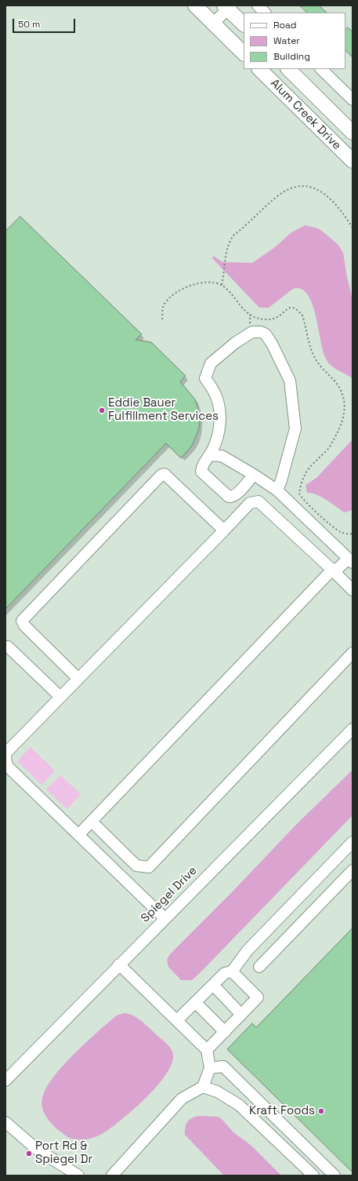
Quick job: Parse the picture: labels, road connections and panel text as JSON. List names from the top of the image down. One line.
{"streets":{"main road":["Alum Creek Drive"],"street":["Spiegel Drive"]},"places":["Eddie Bauer Fulfillment Services","Kraft Foods","Port Rd & Spiegel Dr"],"legend":["Road","Water","Building"],"scale_bar":"50 m"}
